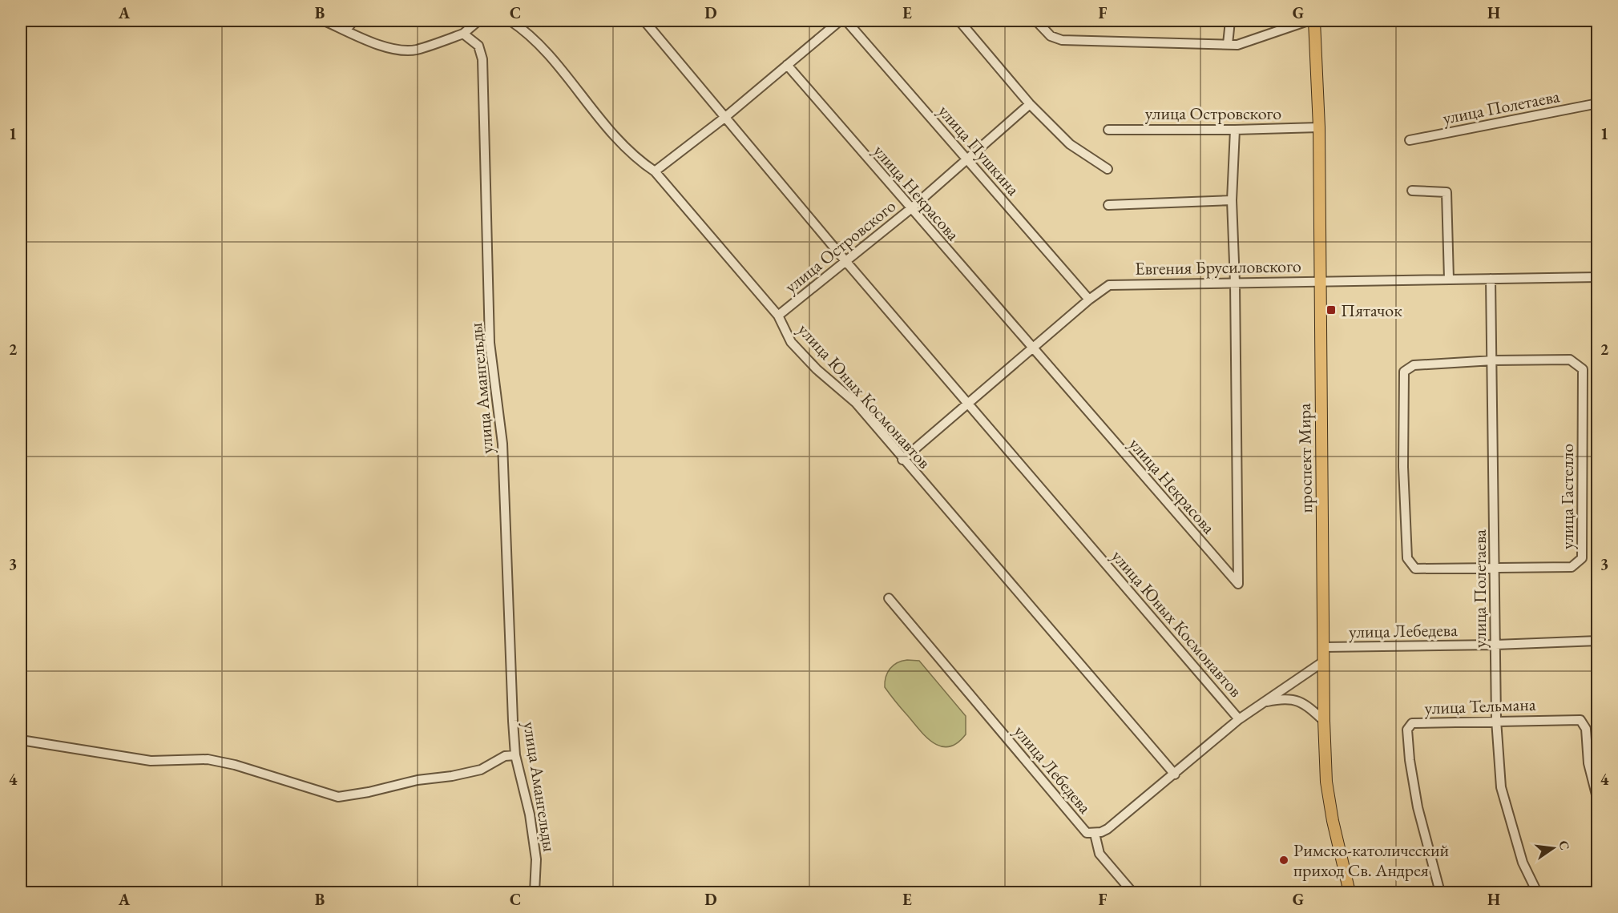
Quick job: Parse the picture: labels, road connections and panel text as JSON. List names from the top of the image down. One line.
{"streets":{"main road":["проспект Мира"],"street":["улица Полетаева","улица Островского","улица Пушкина","улица Некрасова","Евгения Брусиловского","улица Амангельды","улица Юных Космонавтов","улица Гастелло","улица Лебедева","улица Тельмана"]},"crossings":[["улица Полетаева","Евгения Брусиловского"],["улица Полетаева","улица Гастелло"],["улица Полетаева","улица Лебедева"],["улица Полетаева","улица Тельмана"],["улица Островского","улица Пушкина"],["улица Островского","улица Некрасова"],["улица Островского","улица Юных Космонавтов"],["улица Островского","проспект Мира"],["улица Пушкина","Евгения Брусиловского"],["улица Некрасова","Евгения Брусиловского"],["Евгения Брусиловского","улица Юных Космонавтов"],["Евгения Брусиловского","проспект Мира"],["улица Юных Космонавтов","улица Лебедева"],["проспект Мира","улица Лебедева"]],"places":{"transit":["Пятачок"],"other":["Римско-католический приход Св. Андрея"]},"north":"right","grid":{"columns":["A","B","C","D","E","F","G","H"],"rows":["1","2","3","4"]}}
